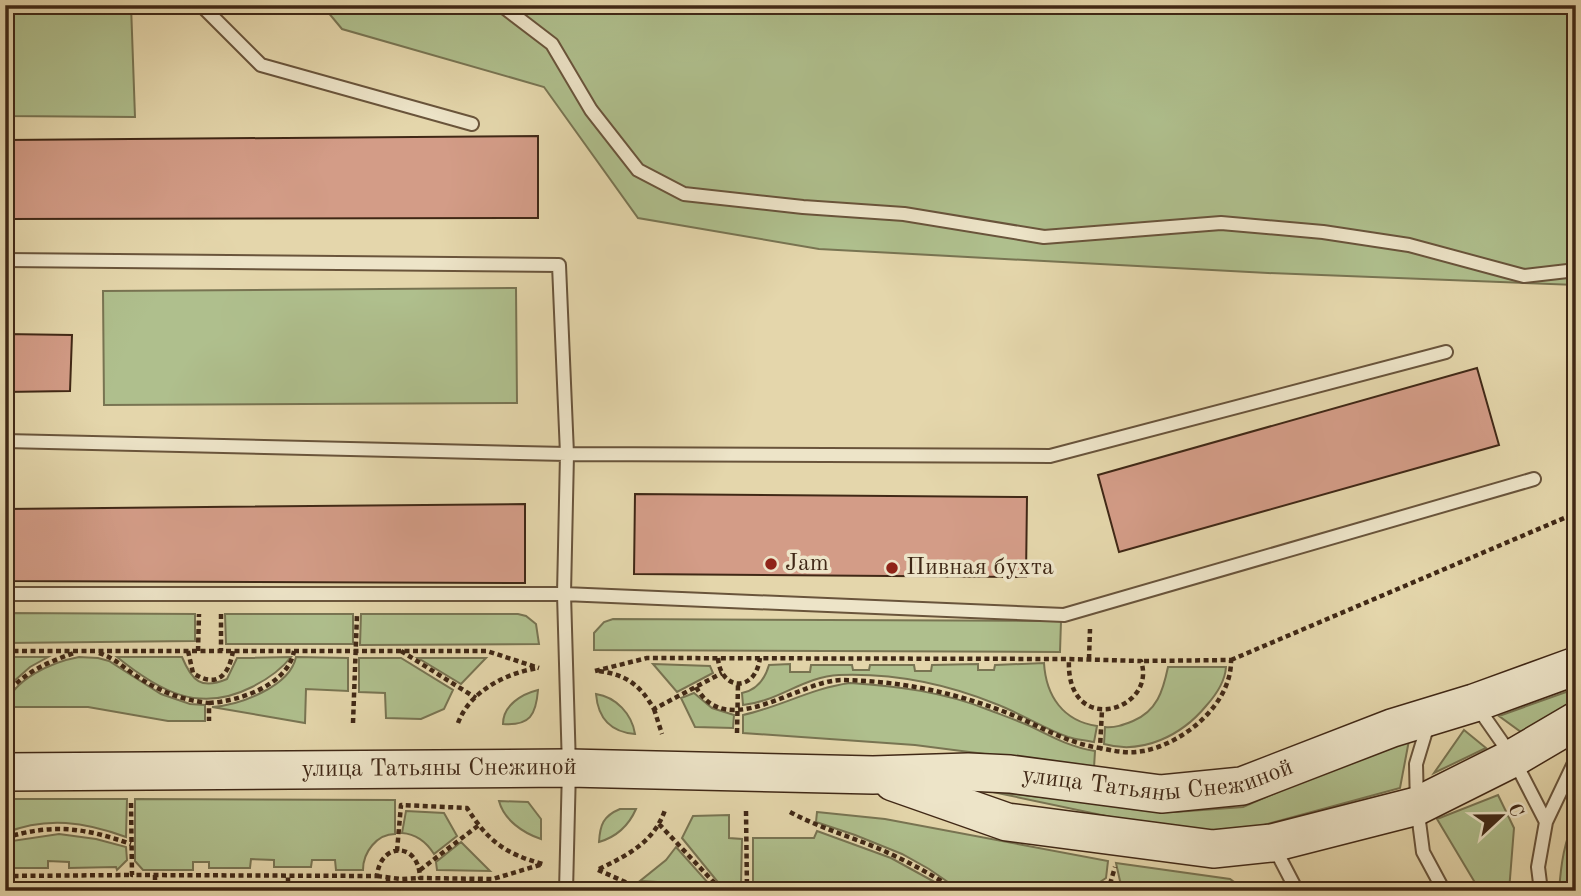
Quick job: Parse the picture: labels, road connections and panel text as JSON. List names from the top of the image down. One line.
{"streets":{"street":["улица Татьяны Снежиной"]},"places":["Jam","Пивная бухта"],"north":"right"}
